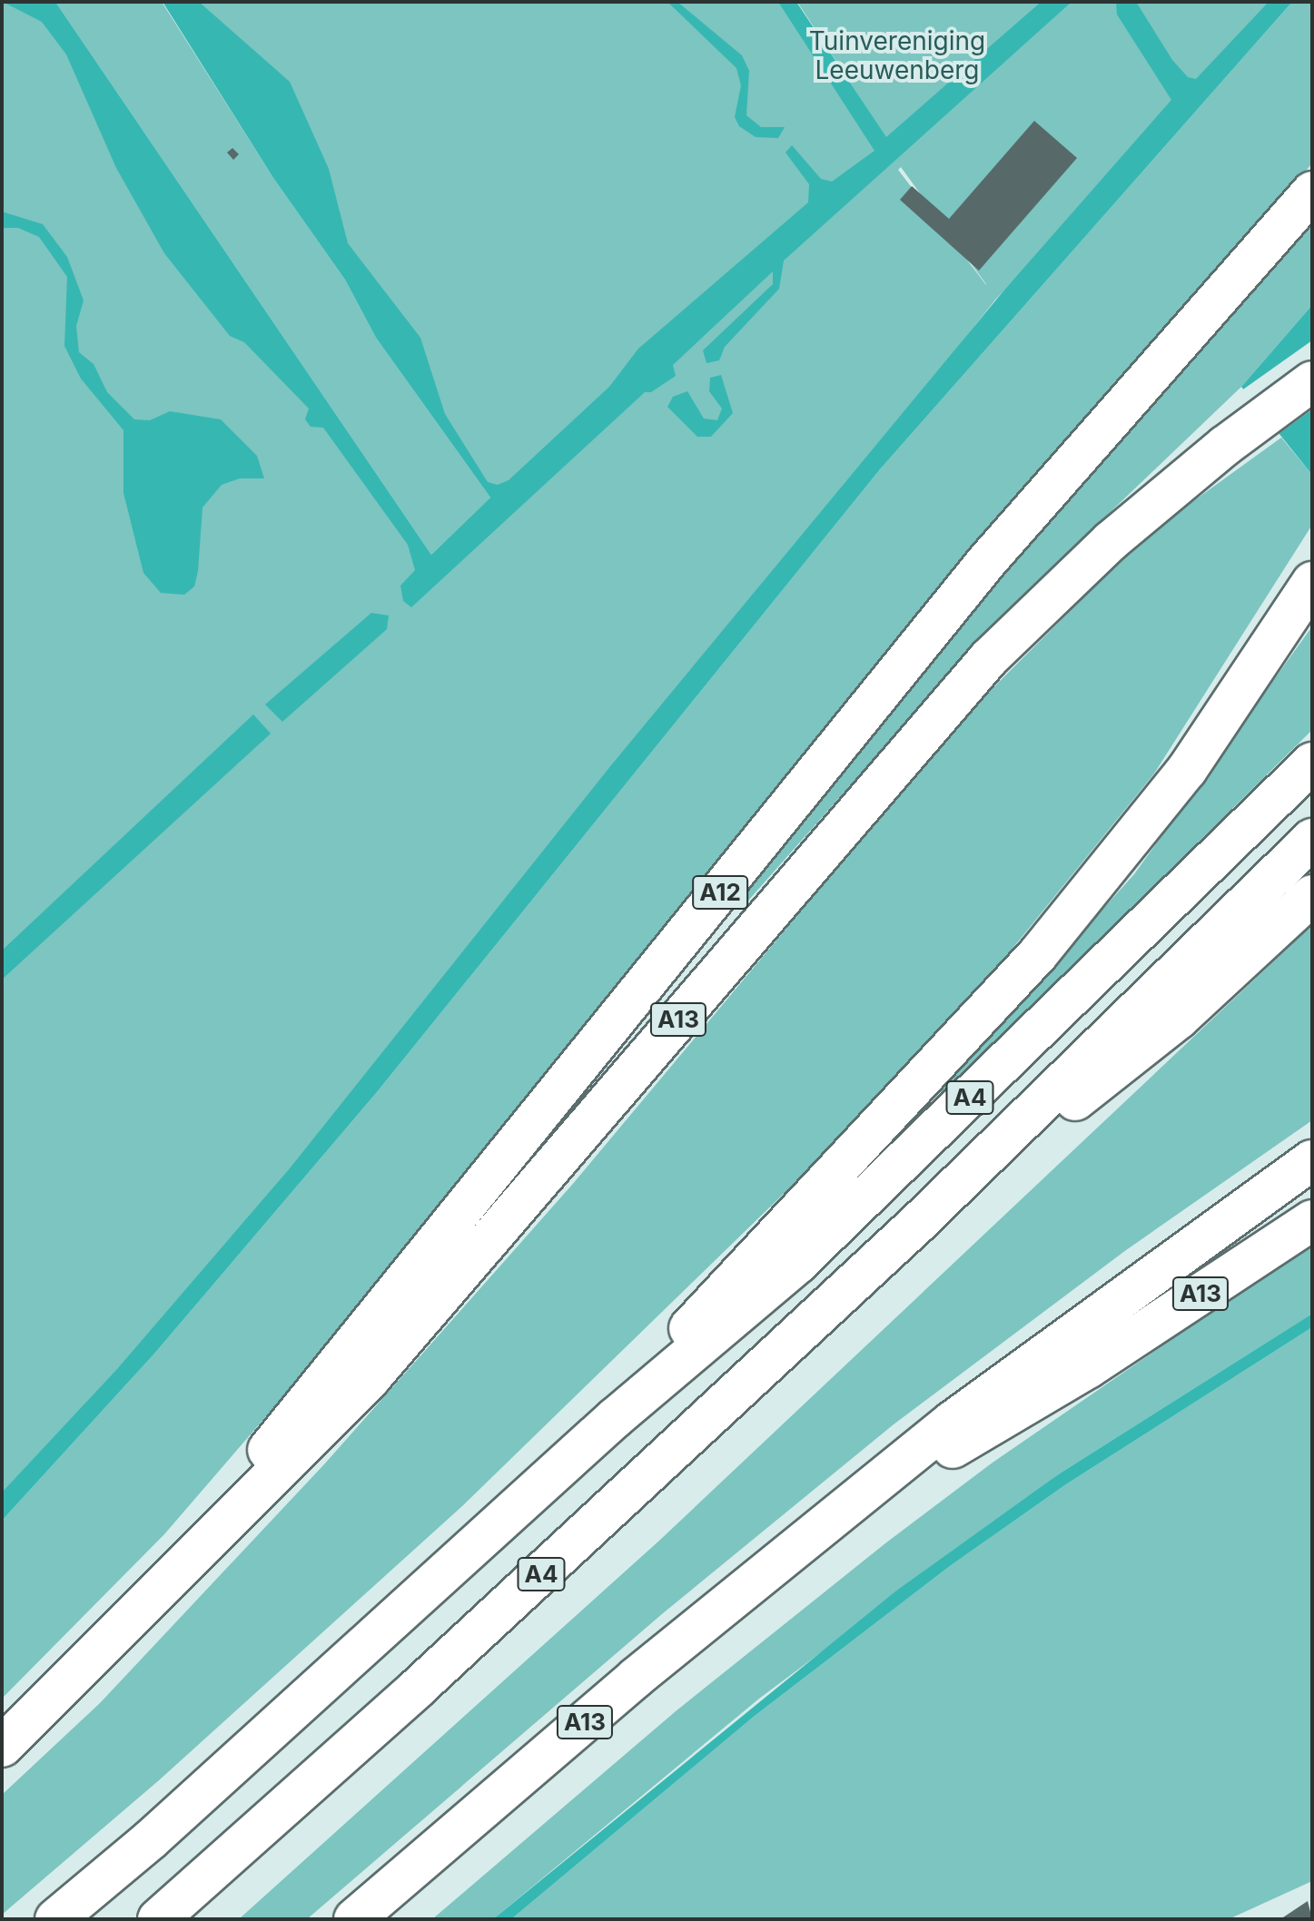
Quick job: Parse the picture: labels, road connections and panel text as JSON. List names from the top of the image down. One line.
{"streets":{"highway":["A12","A13","A4"]},"crossings":[["A12","A13"]],"parks":["Tuinvereniging Leeuwenberg"]}
